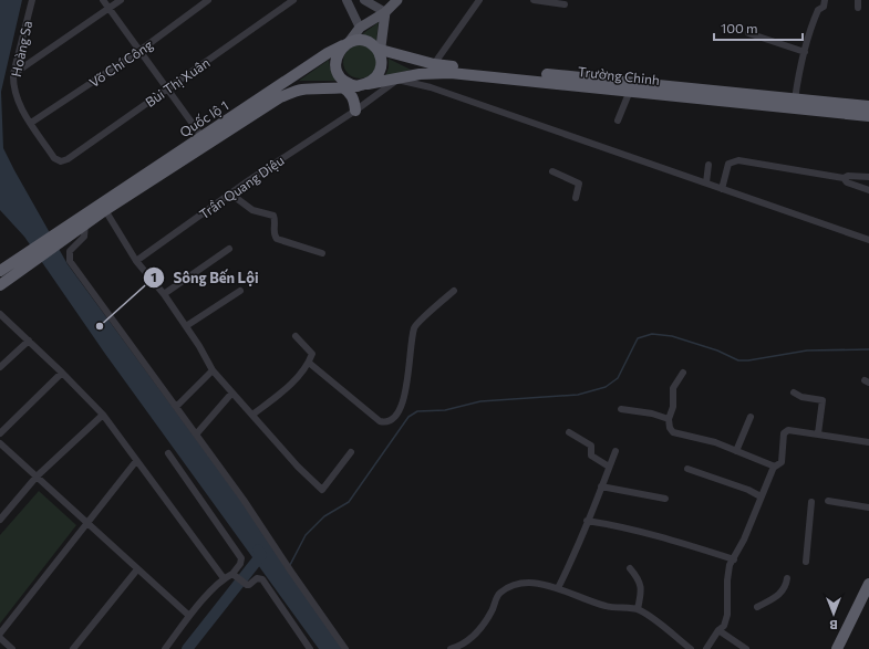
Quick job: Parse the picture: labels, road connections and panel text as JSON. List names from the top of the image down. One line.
{"streets":{"highway":["Trường Chinh","Quốc lộ 1"],"street":["Hoàng Sa","Võ Chí Công","Bùi Thị Xuân","Trần Quang Diệu"]},"crossings":[["Hoàng Sa","Võ Chí Công"],["Hoàng Sa","Bùi Thị Xuân"],["Trường Chinh","Quốc lộ 1"],["Trường Chinh","Trần Quang Diệu"]],"places":["Sông Bến Lội"],"scale_bar":"100 m","north":"bottom"}
